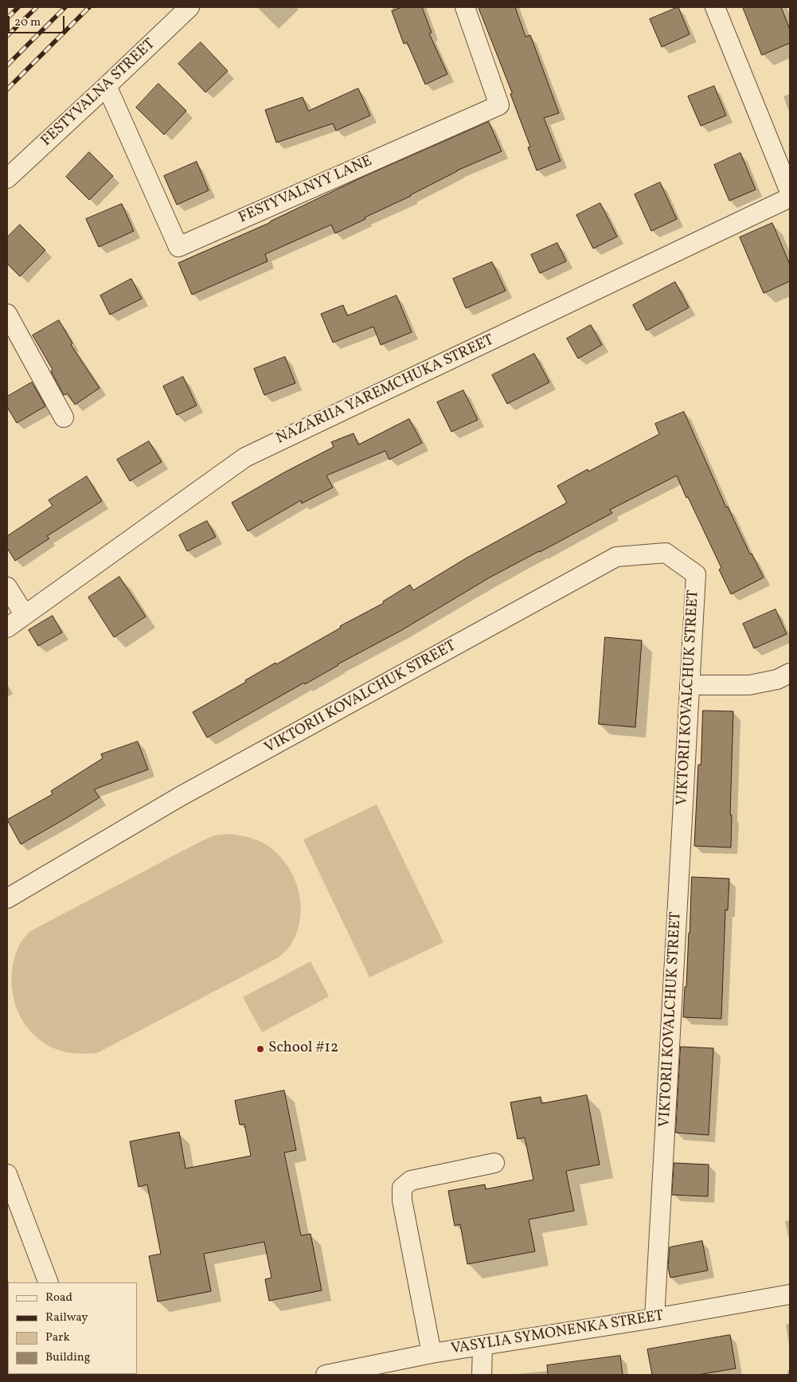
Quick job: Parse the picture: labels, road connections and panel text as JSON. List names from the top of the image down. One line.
{"streets":{"street":["FESTYVALNA STREET","FESTYVALNYY LANE","NAZARIIA YAREMCHUKA STREET","VIKTORII KOVALCHUK STREET","VASYLIA SYMONENKA STREET"]},"crossings":[["FESTYVALNA STREET","FESTYVALNYY LANE"],["VIKTORII KOVALCHUK STREET","VASYLIA SYMONENKA STREET"]],"places":["School #12"],"legend":["Road","Railway","Park","Building"],"scale_bar":"20 m"}
